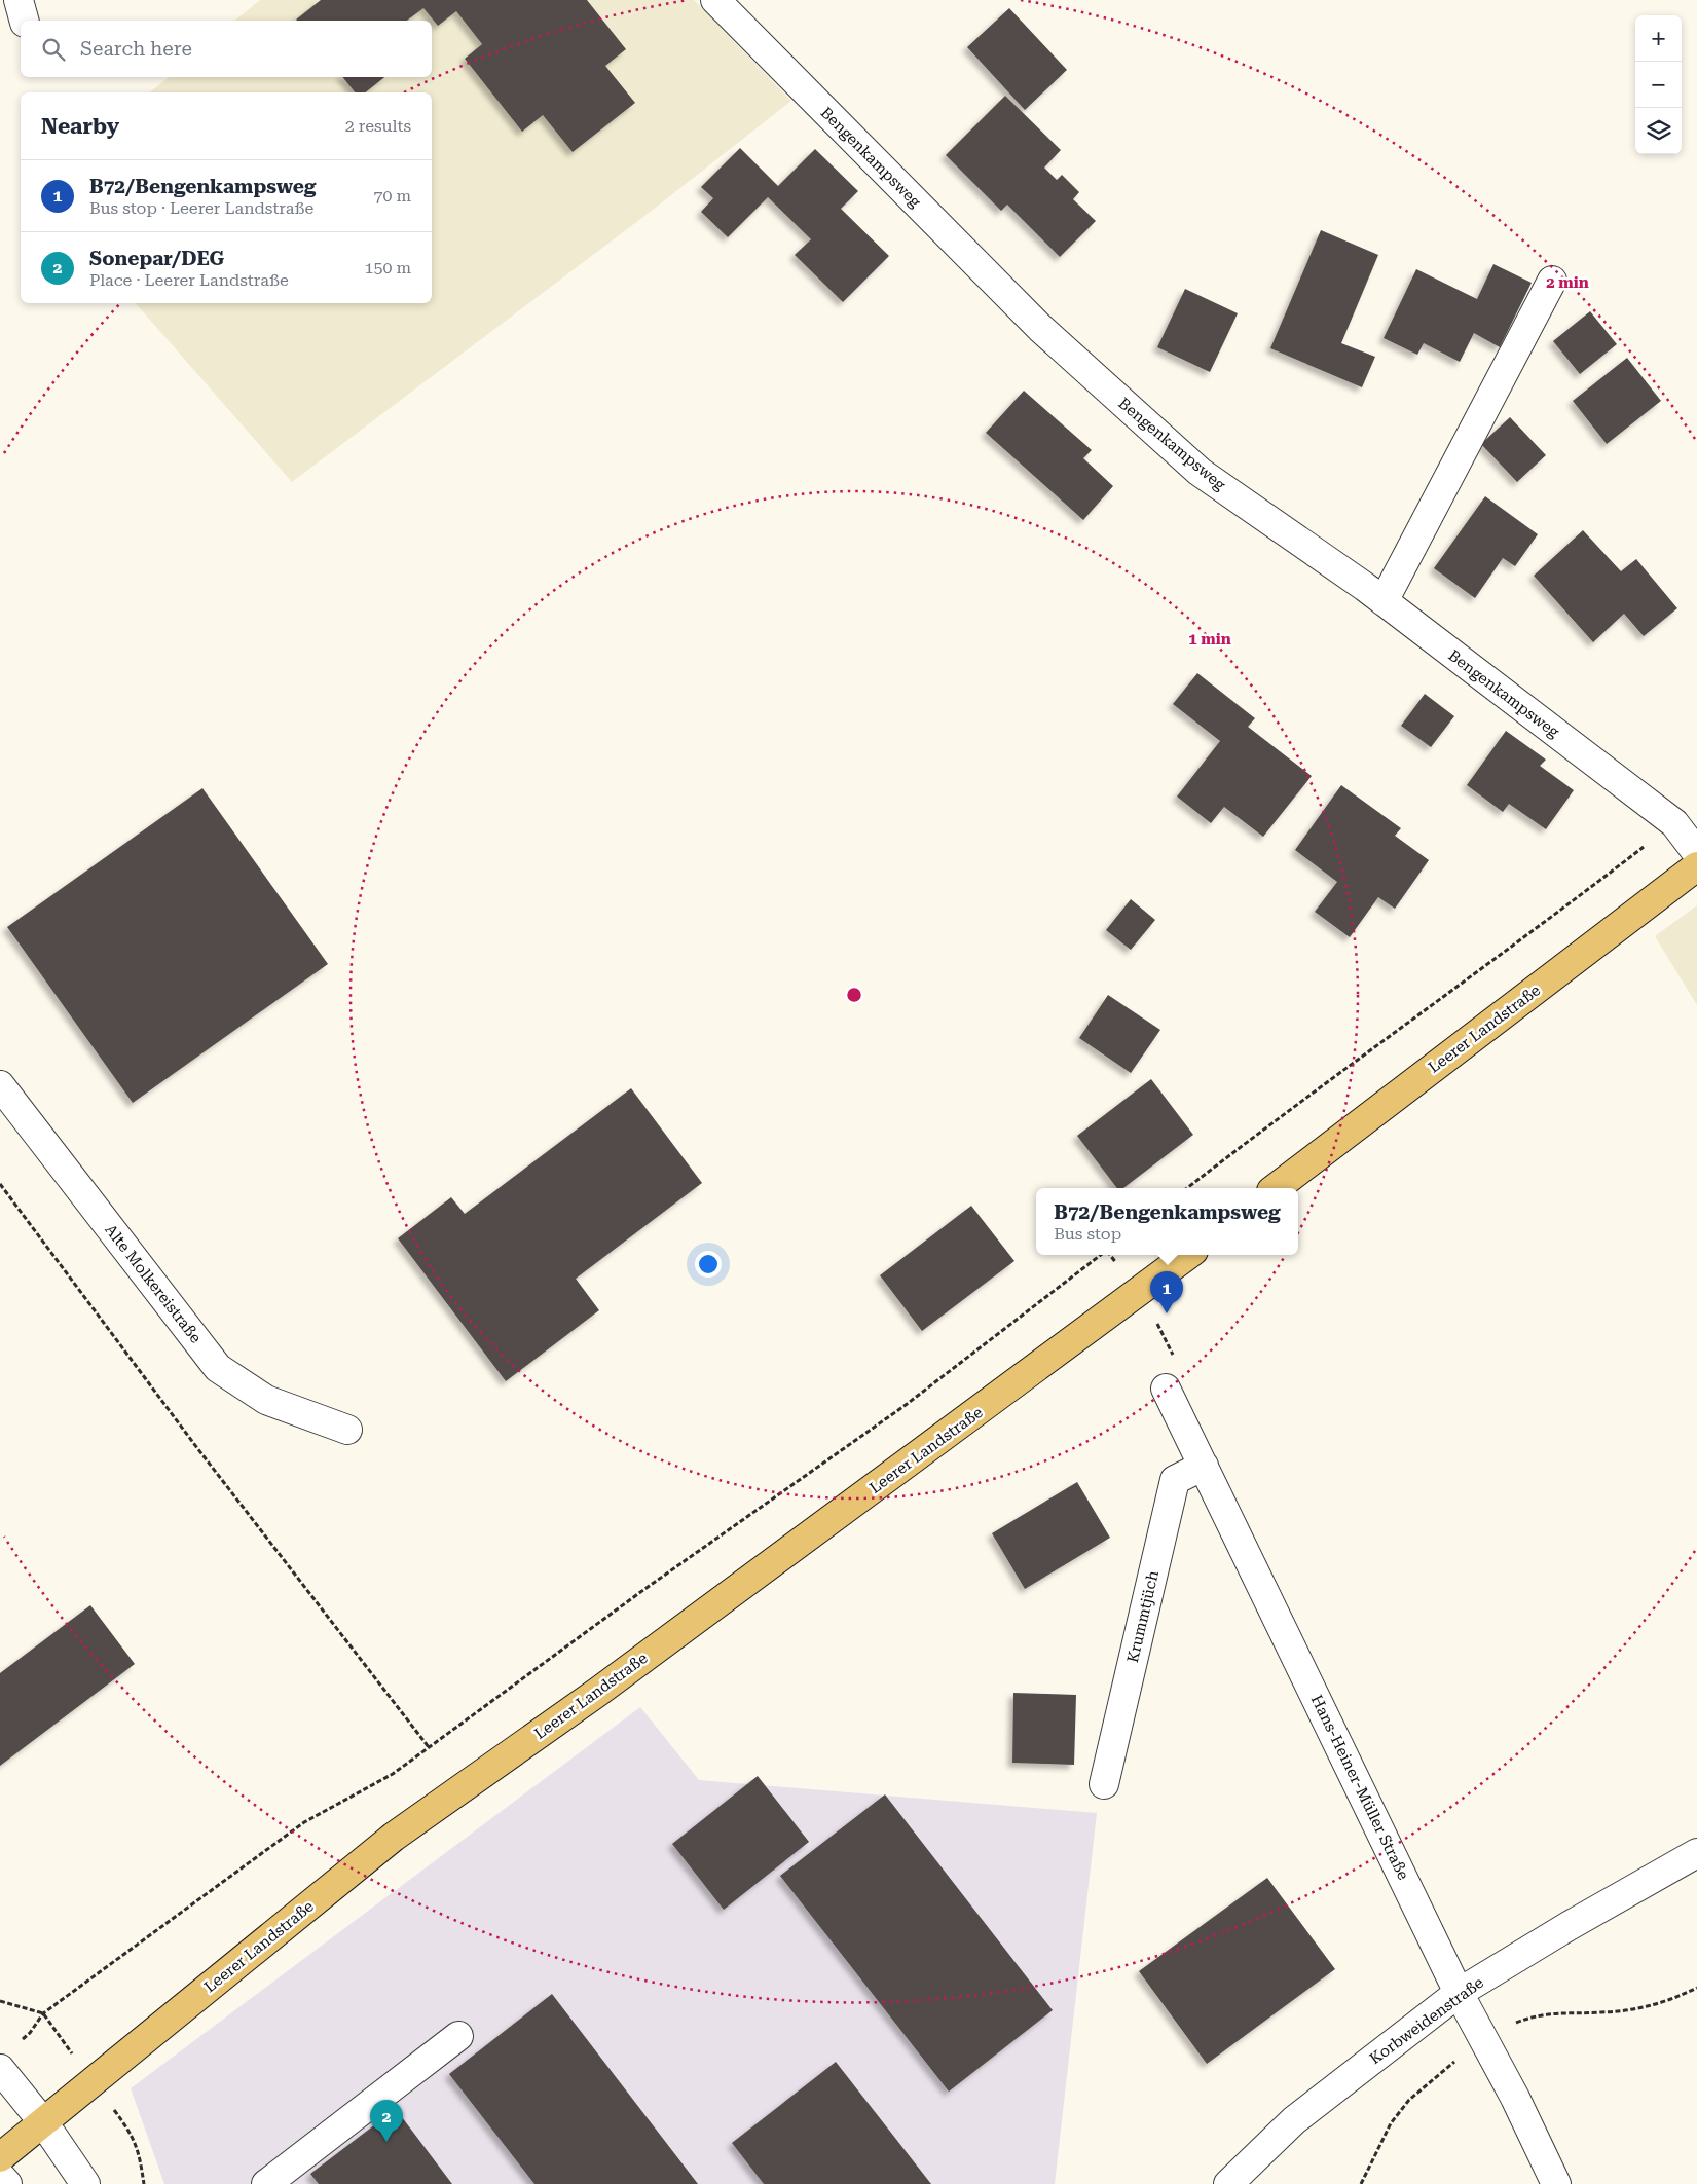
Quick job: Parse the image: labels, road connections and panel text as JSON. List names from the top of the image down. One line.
{"streets":{"main road":["Leerer Landstraße"],"street":["Bengenkampsweg","Alte Molkereistraße","Krummtjüch","Hans-Heiner-Müller Straße","Korbweidenstraße"]},"crossings":[["Krummtjüch","Hans-Heiner-Müller Straße"],["Hans-Heiner-Müller Straße","Korbweidenstraße"]],"page":{"map_buttons":["+","−"],"search":"Search here","heading":["Nearby","2 results"],"list":[{"mark":"1","name":"B72/Bengenkampsweg","note":"Bus stop · Leerer Landstraße","value":"70 m"},{"mark":"2","name":"Sonepar/DEG","note":"Place · Leerer Landstraße","value":"150 m"}],"popup":["B72/Bengenkampsweg","Bus stop"],"pins":["1","2"]},"rings":["2 min","1 min"]}
